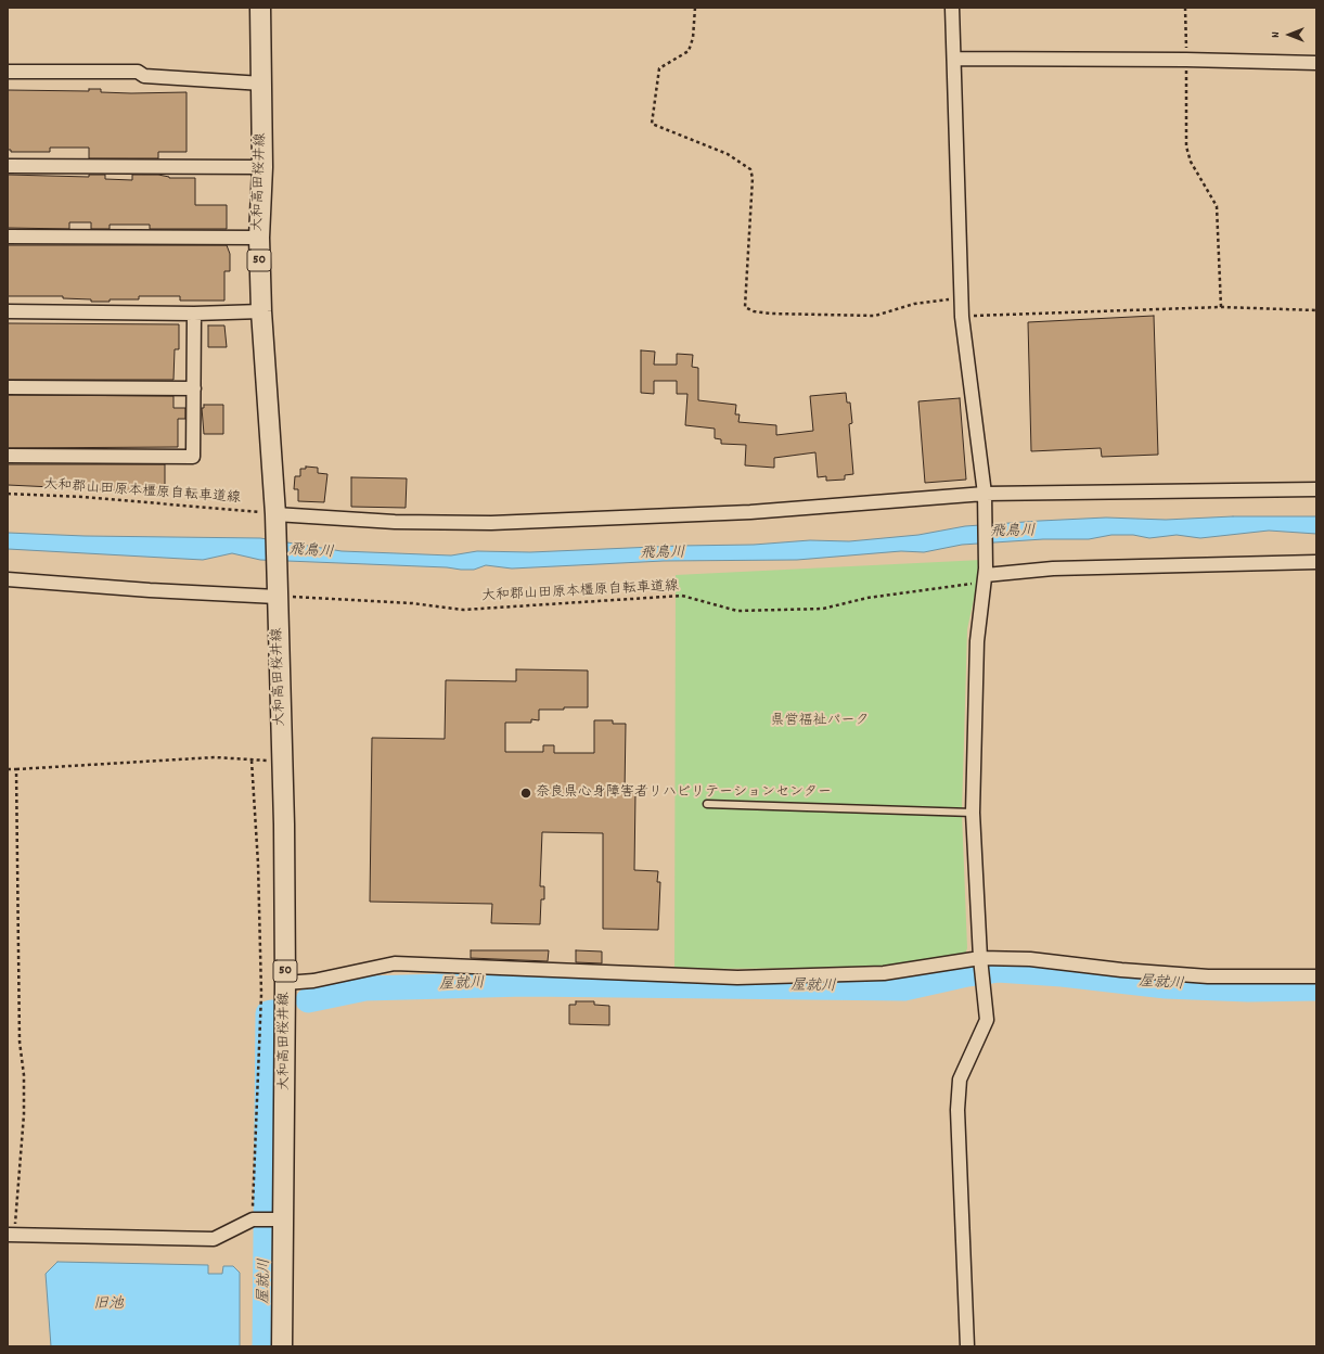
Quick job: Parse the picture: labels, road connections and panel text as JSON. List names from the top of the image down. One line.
{"streets":{"main road":["大和高田桜井線","50"],"path":["大和郡山田原本橿原自転車道線"]},"crossings":[["大和高田桜井線","大和郡山田原本橿原自転車道線"]],"water":["飛鳥川","屋就川","旧池"],"parks":["県営福祉パーク"],"places":["奈良県心身障害者リハビリテーションセンター"],"north":"left"}
